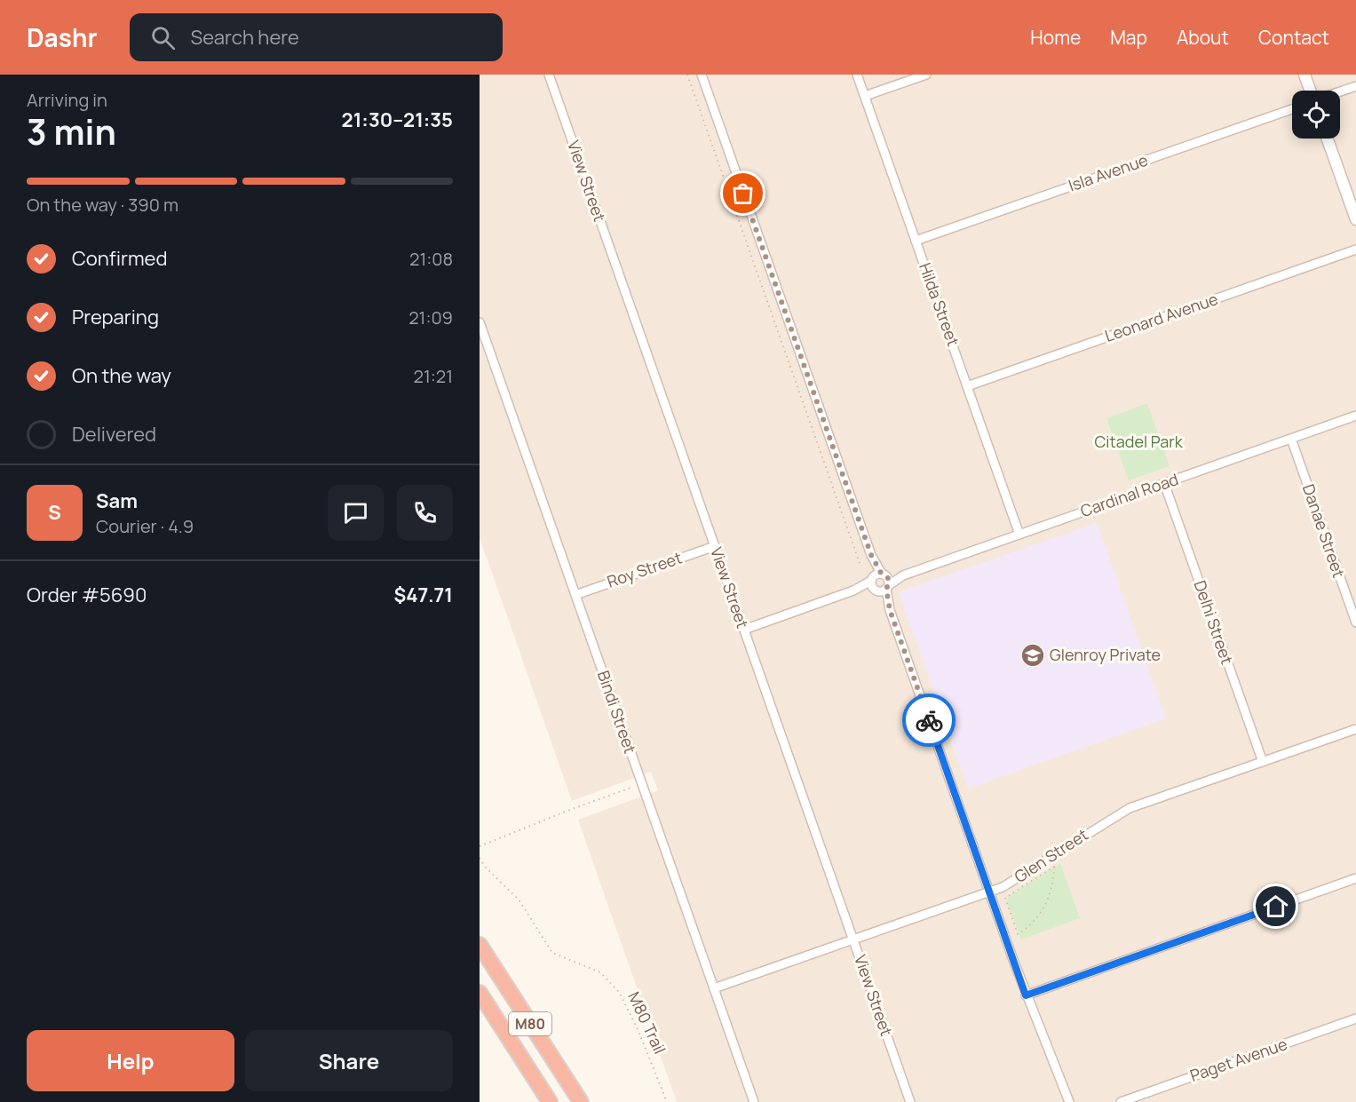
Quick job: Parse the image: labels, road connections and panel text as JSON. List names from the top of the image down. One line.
{"streets":{"highway":["M80"],"street":["Isla Avenue","View Street","Hilda Street","Leonard Avenue","Cardinal Road","Danae Street","Roy Street","Delhi Street","Bindi Street","Glen Street","Paget Avenue"],"path":["M80 Trail"]},"crossings":[["Isla Avenue","Hilda Street"],["View Street","Cardinal Road"],["View Street","Roy Street"],["View Street","Glen Street"],["Hilda Street","Leonard Avenue"],["Hilda Street","Cardinal Road"],["Cardinal Road","Danae Street"],["Cardinal Road","Delhi Street"],["Roy Street","Bindi Street"],["Delhi Street","Glen Street"],["Bindi Street","Glen Street"]],"parks":["Citadel Park"],"places":{"school or university":["Glenroy Private"]},"page":{"header":"Dashr","search":"Search here","nav":["Home","Map","About","Contact"],"heading":["3 min","Arriving in","21:30–21:35"],"panel":["Sam","Courier · 4.9","Order #5690","$47.71"],"bar":"On the way · 390 m","list":[["Confirmed","21:08"],["Preparing","21:09"],["On the way","21:21"],"Delivered"],"round":"S","buttons":["Help","Share"]}}
